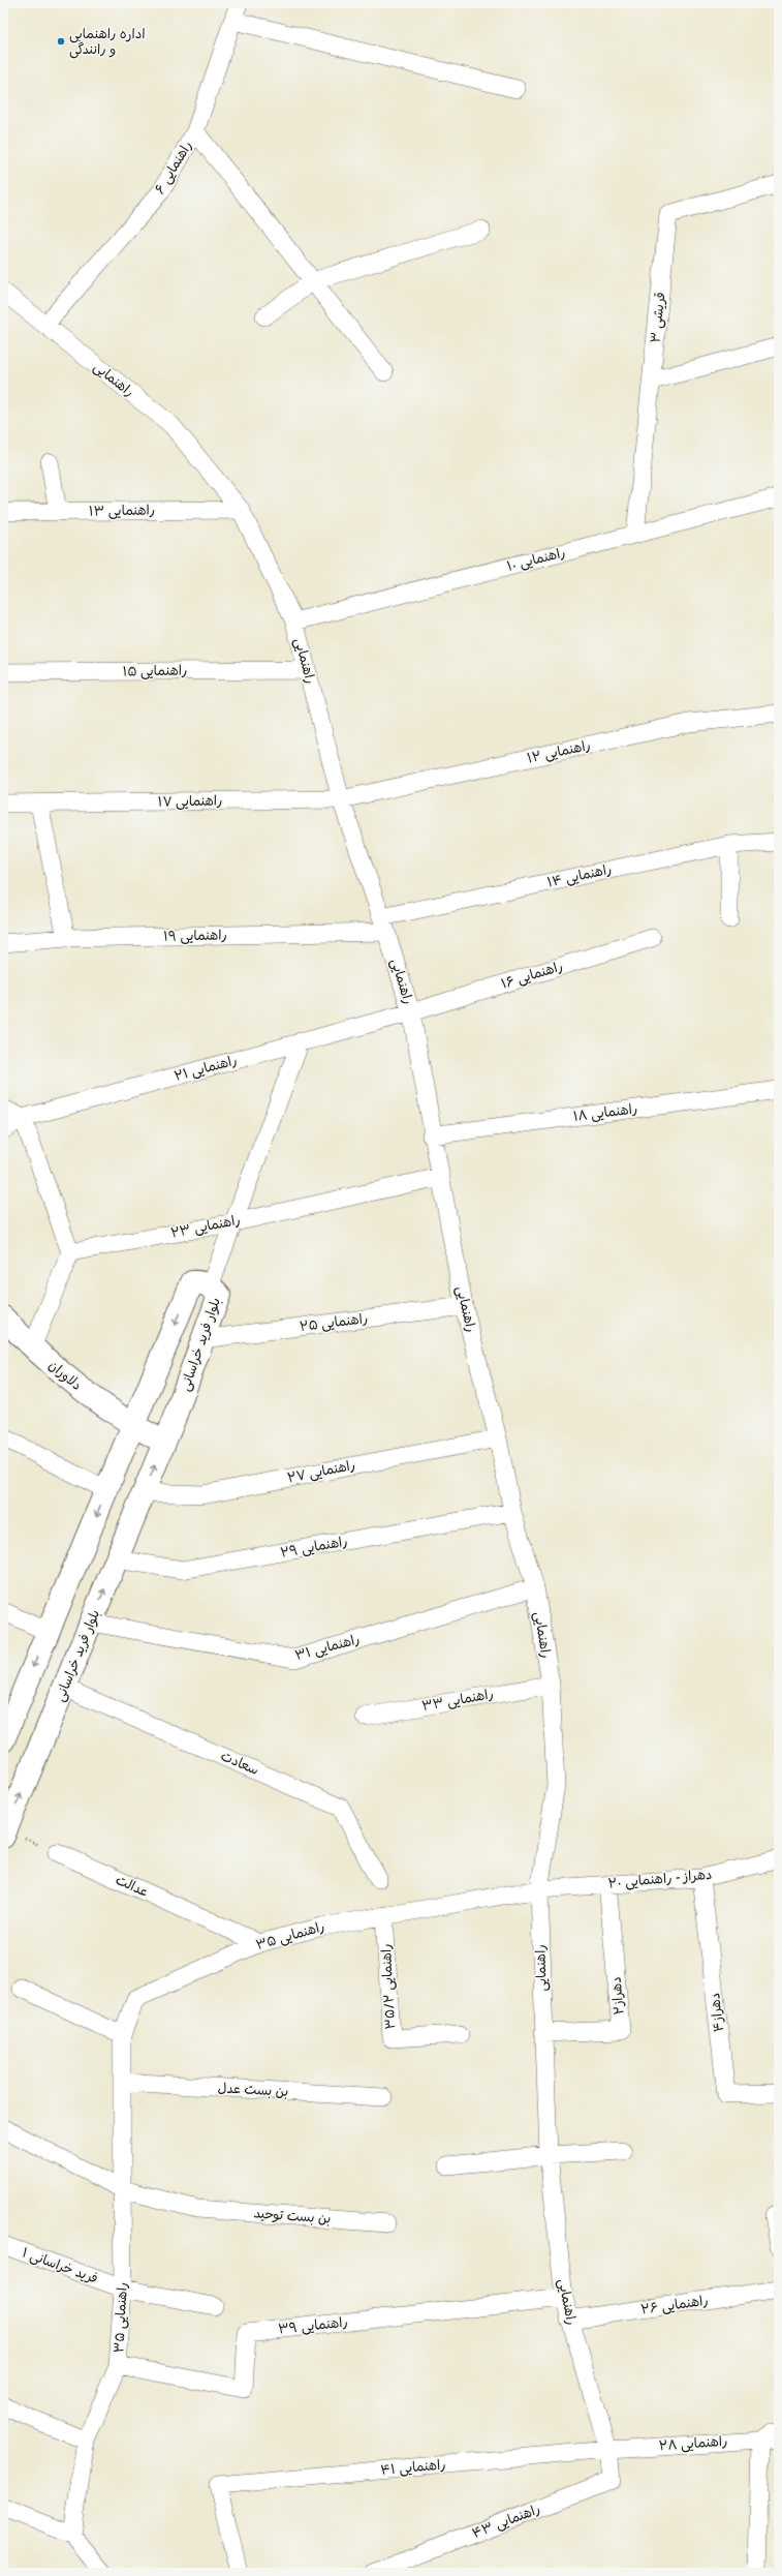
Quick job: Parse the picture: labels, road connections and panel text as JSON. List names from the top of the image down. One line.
{"streets":{"street":["راهنمایی ۶","قریشی ۳","راهنمایی","راهنمایی ۱۳","راهنمایی ۱۰","راهنمایی ۱۵","راهنمایی ۱۲","راهنمایی ۱۷","راهنمایی ۱۴","راهنمایی ۱۹","راهنمایی ۱۶","راهنمایی ۲۱","راهنمایی ۱۸","راهنمایی ۲۳","راهنمایی ۲۵","بلوار فرید خراسانی","دلاوران","راهنمایی ۲۷","راهنمایی ۲۹","راهنمایی ۳۱","راهنمایی ۳۳","سعادت","دهراز - راهنمایی ۲۰","عدالت","راهنمایی ۳۵","راهنمایی ۳۵/۲","دهراز۲","دهراز۴","بن بست عدل","بن بست توحید","فرید خراسانی ۱","راهنمایی ۲۶","راهنمایی ۳۹","راهنمایی ۲۸","راهنمایی ۴۱","راهنمایی ۴۳"]},"crossings":[["راهنمایی ۶","راهنمایی"],["قریشی ۳","راهنمایی ۱۰"],["راهنمایی","راهنمایی ۱۳"],["راهنمایی","راهنمایی ۱۰"],["راهنمایی","راهنمایی ۱۵"],["راهنمایی","راهنمایی ۱۲"],["راهنمایی","راهنمایی ۱۷"],["راهنمایی","راهنمایی ۱۴"],["راهنمایی","راهنمایی ۱۹"],["راهنمایی","راهنمایی ۱۶"],["راهنمایی","راهنمایی ۲۱"],["راهنمایی","راهنمایی ۱۸"],["راهنمایی","راهنمایی ۲۳"],["راهنمایی","راهنمایی ۲۵"],["راهنمایی","راهنمایی ۲۷"],["راهنمایی","راهنمایی ۲۹"],["راهنمایی","راهنمایی ۳۱"],["راهنمایی","راهنمایی ۳۳"],["راهنمایی","دهراز - راهنمایی ۲۰"],["راهنمایی","راهنمایی ۳۵"],["راهنمایی","دهراز۲"],["راهنمایی","راهنمایی ۲۶"],["راهنمایی","راهنمایی ۳۹"],["راهنمایی","راهنمایی ۲۸"],["راهنمایی","راهنمایی ۴۱"],["راهنمایی","راهنمایی ۴۳"],["راهنمایی ۱۲","راهنمایی ۱۷"],["راهنمایی ۱۴","راهنمایی ۱۹"],["راهنمایی ۱۶","راهنمایی ۲۱"],["راهنمایی ۲۵","بلوار فرید خراسانی"],["بلوار فرید خراسانی","دلاوران"],["بلوار فرید خراسانی","راهنمایی ۲۷"],["بلوار فرید خراسانی","راهنمایی ۲۹"],["بلوار فرید خراسانی","راهنمایی ۳۱"],["بلوار فرید خراسانی","سعادت"],["دهراز - راهنمایی ۲۰","راهنمایی ۳۵"],["دهراز - راهنمایی ۲۰","دهراز۲"],["دهراز - راهنمایی ۲۰","دهراز۴"],["عدالت","راهنمایی ۳۵"],["راهنمایی ۳۵","راهنمایی ۳۵/۲"],["راهنمایی ۳۵","بن بست عدل"],["راهنمایی ۳۵","بن بست توحید"],["راهنمایی ۳۵","فرید خراسانی ۱"],["راهنمایی ۳۵","راهنمایی ۳۹"],["راهنمایی ۲۸","راهنمایی ۴۱"],["راهنمایی ۲۸","راهنمایی ۴۳"],["راهنمایی ۴۱","راهنمایی ۴۳"]],"places":["اداره راهنمایی و رانندگی"]}
